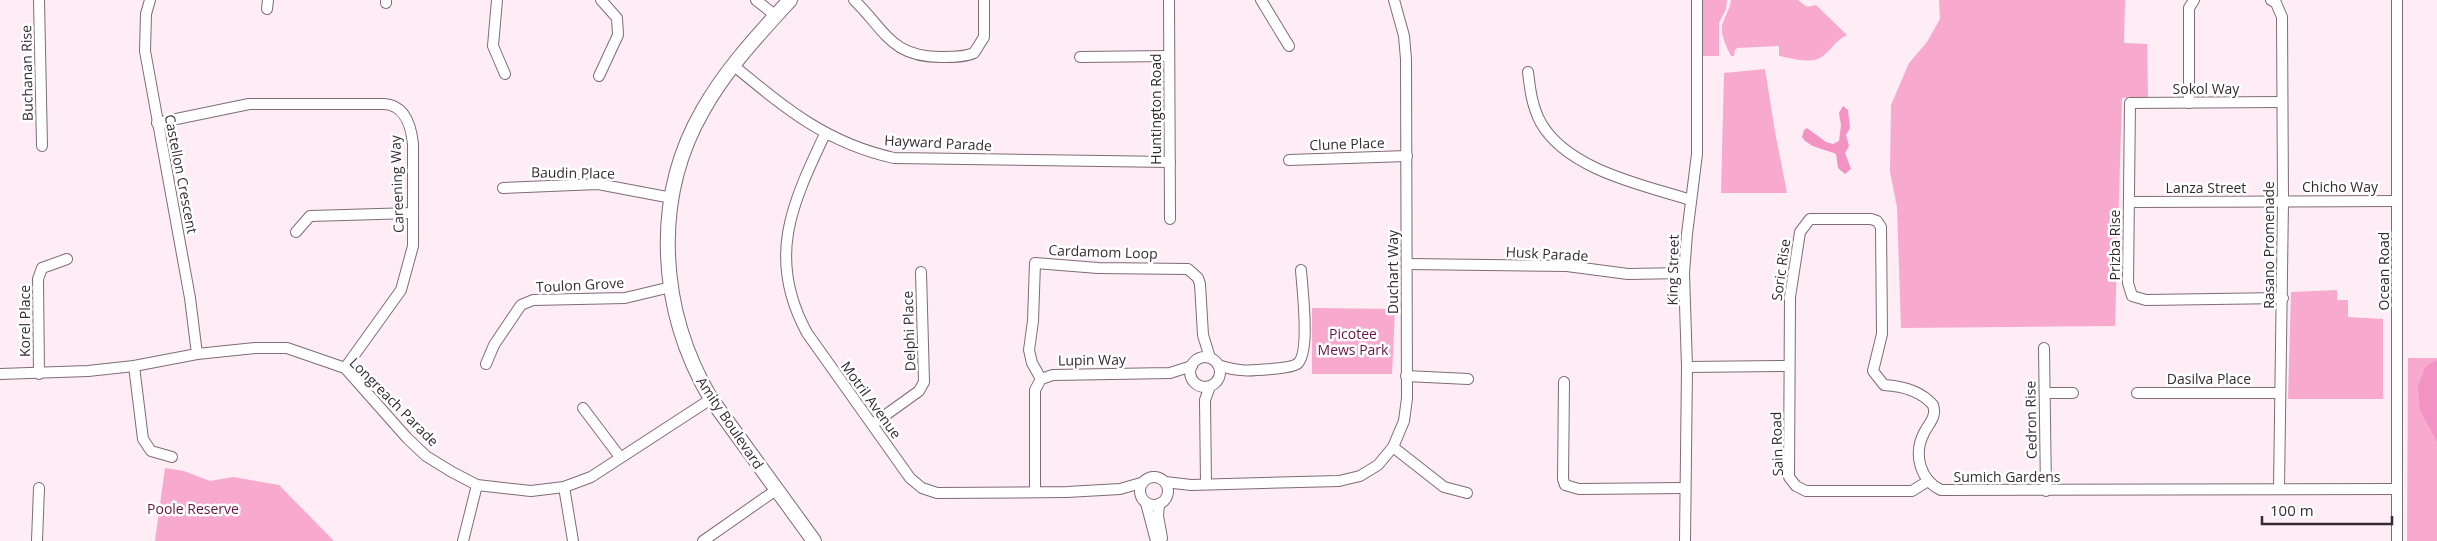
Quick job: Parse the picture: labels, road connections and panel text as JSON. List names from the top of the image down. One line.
{"streets":{"street":["Buchanan Rise","Sokol Way","Huntington Road","Hayward Parade","Clune Place","Baudin Place","Castellon Crescent","Careening Way","Chicho Way","Lanza Street","Prizba Rise","Rasano Promenade","Cardamom Loop","Husk Parade","King Street","Soric Rise","Ocean Road","Duchart Way","Toulon Grove","Korel Place","Delphi Place","Lupin Way","Dasilva Place","Motril Avenue","Longreach Parade","Cedron Rise","Amity Boulevard","Sain Road","Sumich Gardens"]},"crossings":[["Sokol Way","Prizba Rise"],["Sokol Way","Rasano Promenade"],["Huntington Road","Hayward Parade"],["Hayward Parade","Motril Avenue"],["Hayward Parade","Amity Boulevard"],["Clune Place","Duchart Way"],["Baudin Place","Amity Boulevard"],["Castellon Crescent","Careening Way"],["Castellon Crescent","Longreach Parade"],["Careening Way","Longreach Parade"],["Chicho Way","Lanza Street"],["Chicho Way","Rasano Promenade"],["Chicho Way","Ocean Road"],["Lanza Street","Prizba Rise"],["Lanza Street","Rasano Promenade"],["Prizba Rise","Rasano Promenade"],["Rasano Promenade","Dasilva Place"],["Rasano Promenade","Sumich Gardens"],["Cardamom Loop","Lupin Way"],["Husk Parade","King Street"],["Husk Parade","Duchart Way"],["Soric Rise","Sain Road"],["Soric Rise","Sumich Gardens"],["Ocean Road","Sumich Gardens"],["Duchart Way","Motril Avenue"],["Toulon Grove","Amity Boulevard"],["Korel Place","Longreach Parade"],["Delphi Place","Motril Avenue"],["Lupin Way","Motril Avenue"],["Longreach Parade","Amity Boulevard"],["Cedron Rise","Sumich Gardens"],["Sain Road","Sumich Gardens"]],"parks":["Picotee Mews Park","Poole Reserve"],"scale_bar":"100 m"}
